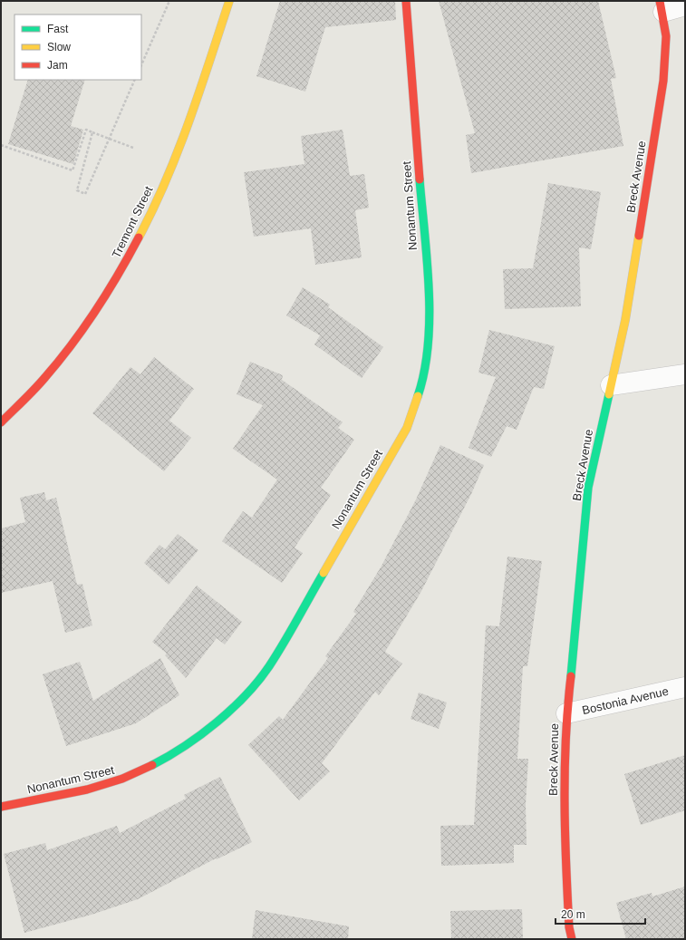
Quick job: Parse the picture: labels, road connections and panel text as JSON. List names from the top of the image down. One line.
{"streets":{"street":["Breck Avenue","Nonantum Street","Tremont Street","Bostonia Avenue"]},"crossings":[["Breck Avenue","Bostonia Avenue"]],"legend":["Fast","Slow","Jam"],"scale_bar":"20 m"}
